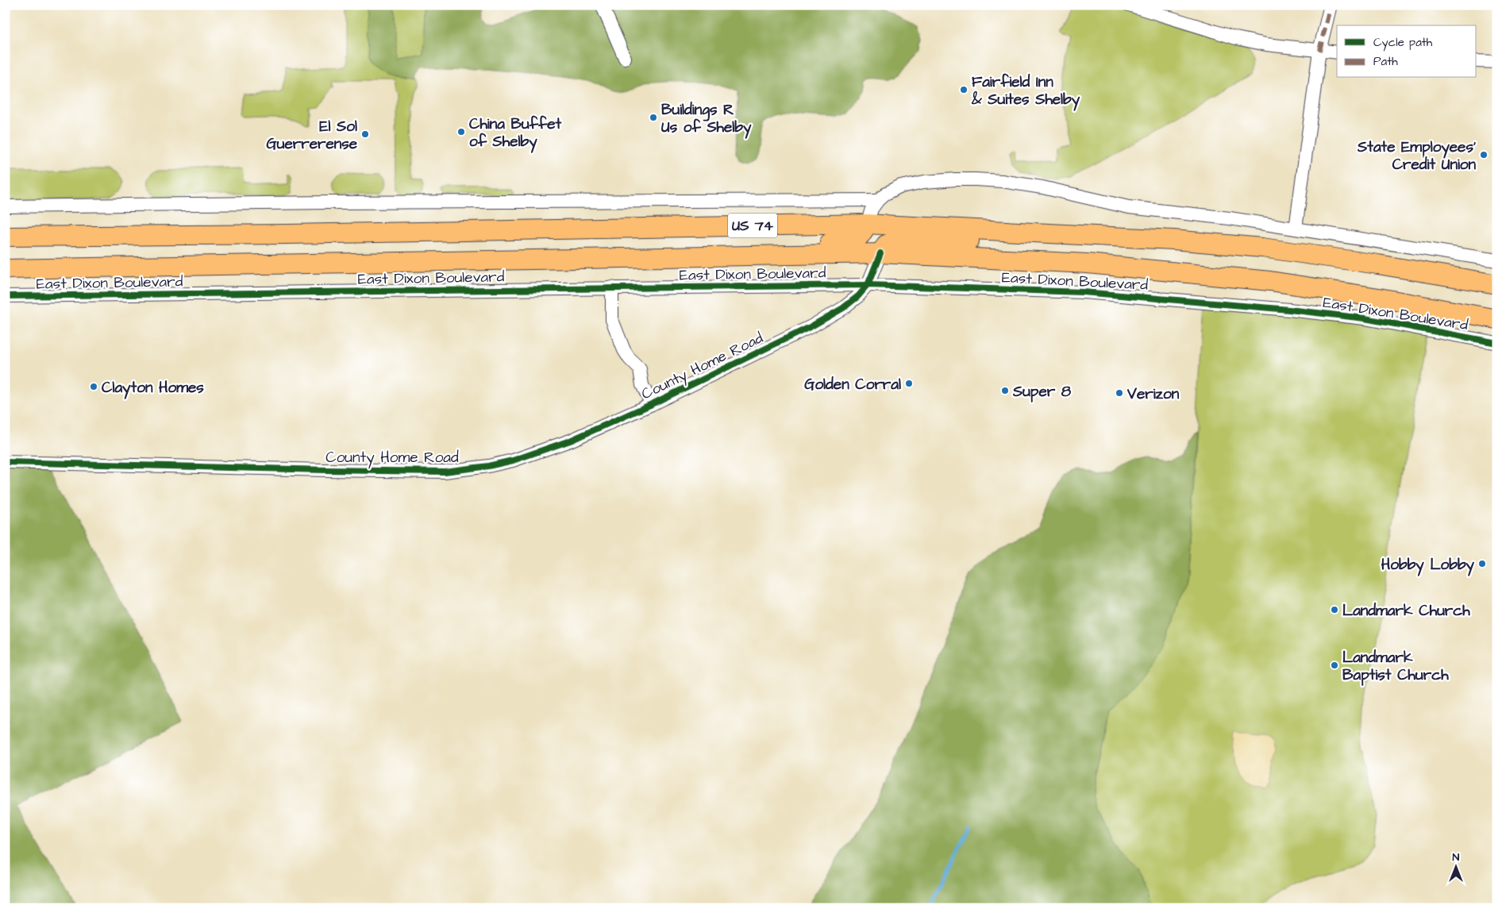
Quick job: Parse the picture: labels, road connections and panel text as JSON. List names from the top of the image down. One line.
{"streets":{"highway":["US 74","East Dixon Boulevard","County Home Road"]},"crossings":[["US 74","County Home Road"],["East Dixon Boulevard","County Home Road"]],"places":["Fairfield Inn & Suites Shelby","Buildings R Us of Shelby","China Buffet of Shelby","El Sol Guerrerense","State Employees’ Credit Union","Golden Corral","Clayton Homes","Super 8","Verizon","Hobby Lobby","Landmark Church","Landmark Baptist Church"],"legend":["Cycle path","Path"],"north":"top"}
